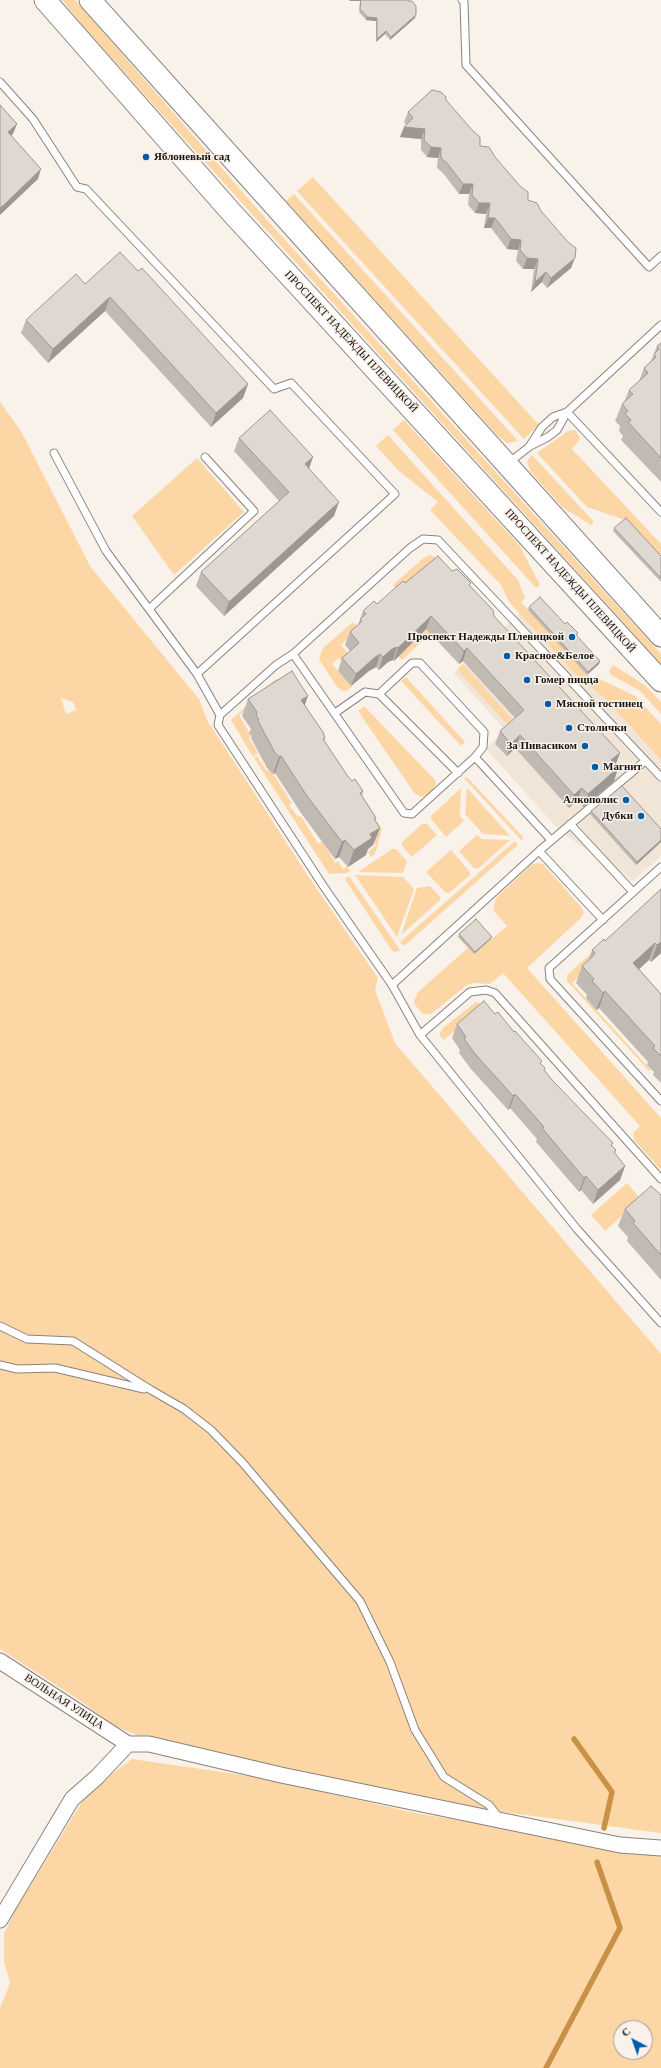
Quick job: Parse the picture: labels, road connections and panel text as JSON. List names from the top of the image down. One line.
{"streets":{"main road":["ПРОСПЕКТ НАДЕЖДЫ ПЛЕВИЦКОЙ"],"street":["ВОЛЬНАЯ УЛИЦА"]},"places":["Яблоневый сад","Проспект Надежды Плевицкой","Красное&Белое","Гомер пицца","Мясной гостинец","Столички","За Пивасиком","Магнит","Алкополис","Дубки"],"north":"top left"}
